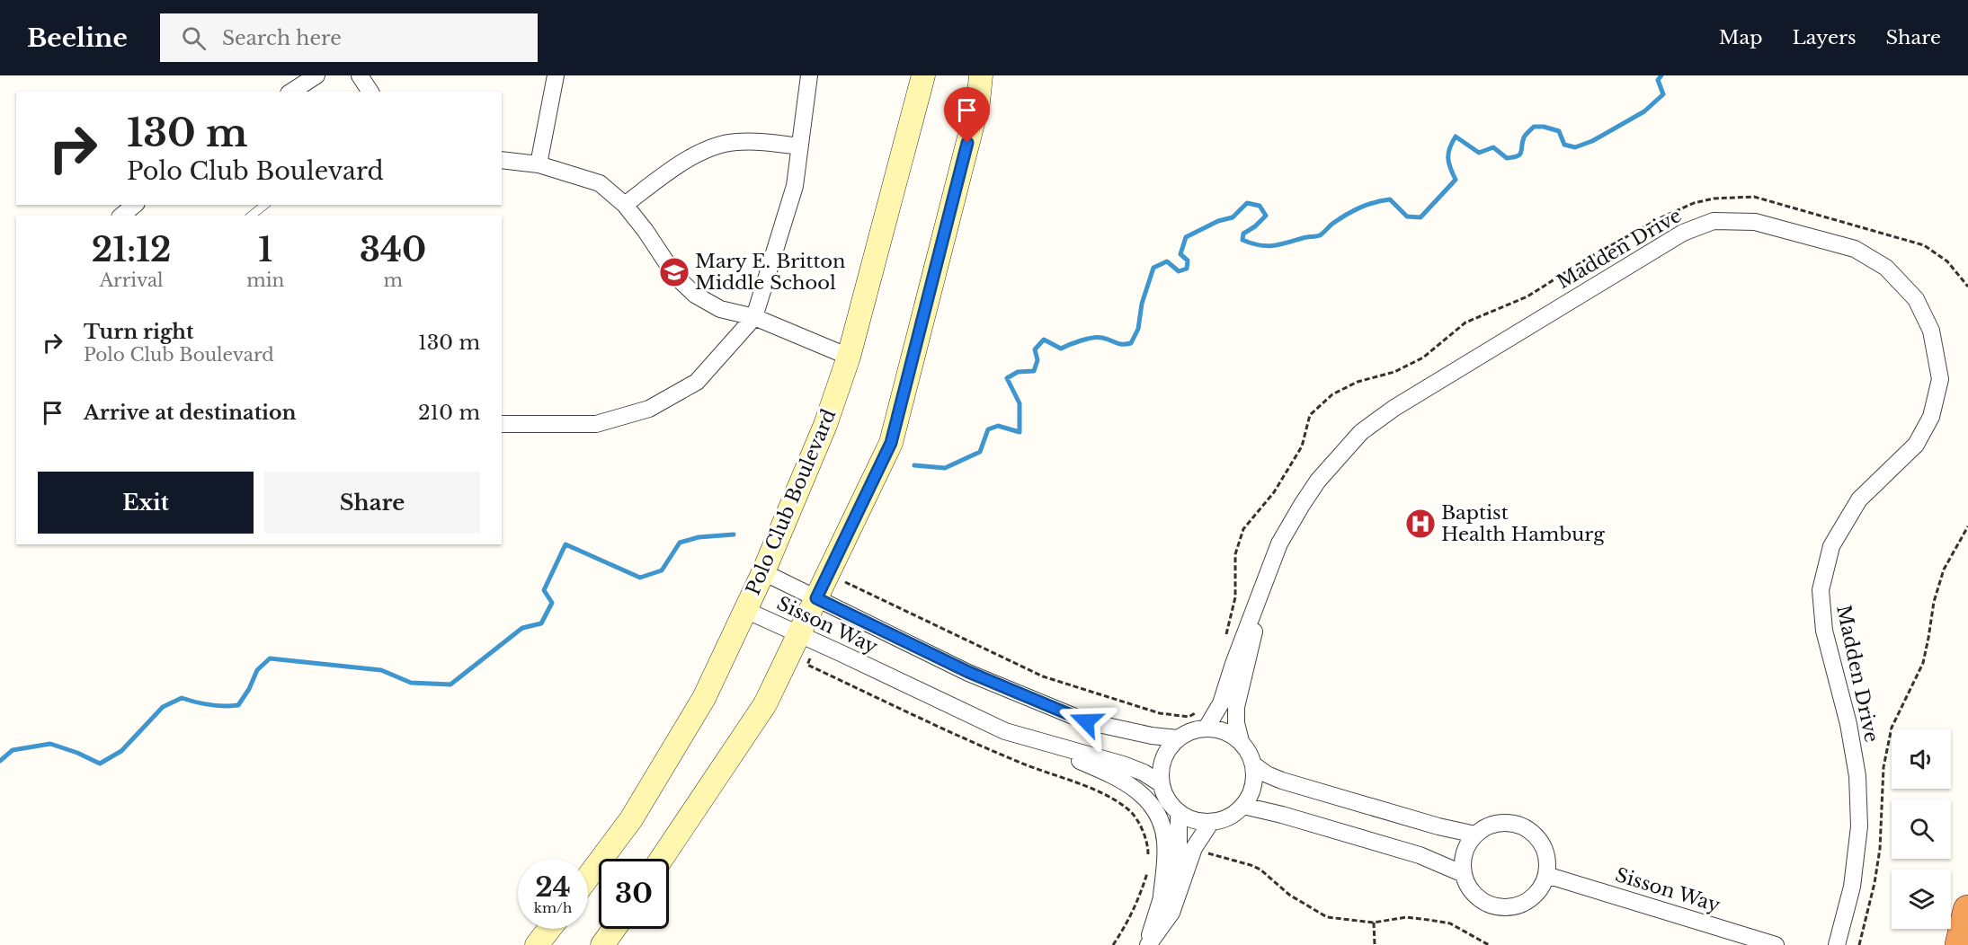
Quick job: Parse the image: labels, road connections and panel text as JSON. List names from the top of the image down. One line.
{"streets":{"street":["Madden Drive","Polo Club Boulevard","Sisson Way"]},"crossings":[["Madden Drive","Sisson Way"],["Polo Club Boulevard","Sisson Way"]],"places":{"school or university":["Mary E. Britton Middle School"],"hospital":["Baptist Health Hamburg"]},"page":{"header":"Beeline","search":"Search here","nav":["Map","Layers","Share"],"turn":["130 m","Polo Club Boulevard"],"eta":["21:12","Arrival","1","min","340","m"],"list":[{"name":"Turn right","note":"Polo Club Boulevard","value":"130 m"},{"name":"Arrive at destination","value":"210 m"}],"buttons":["Exit","Share"],"speed":"24 km/h","limit":"30"}}
